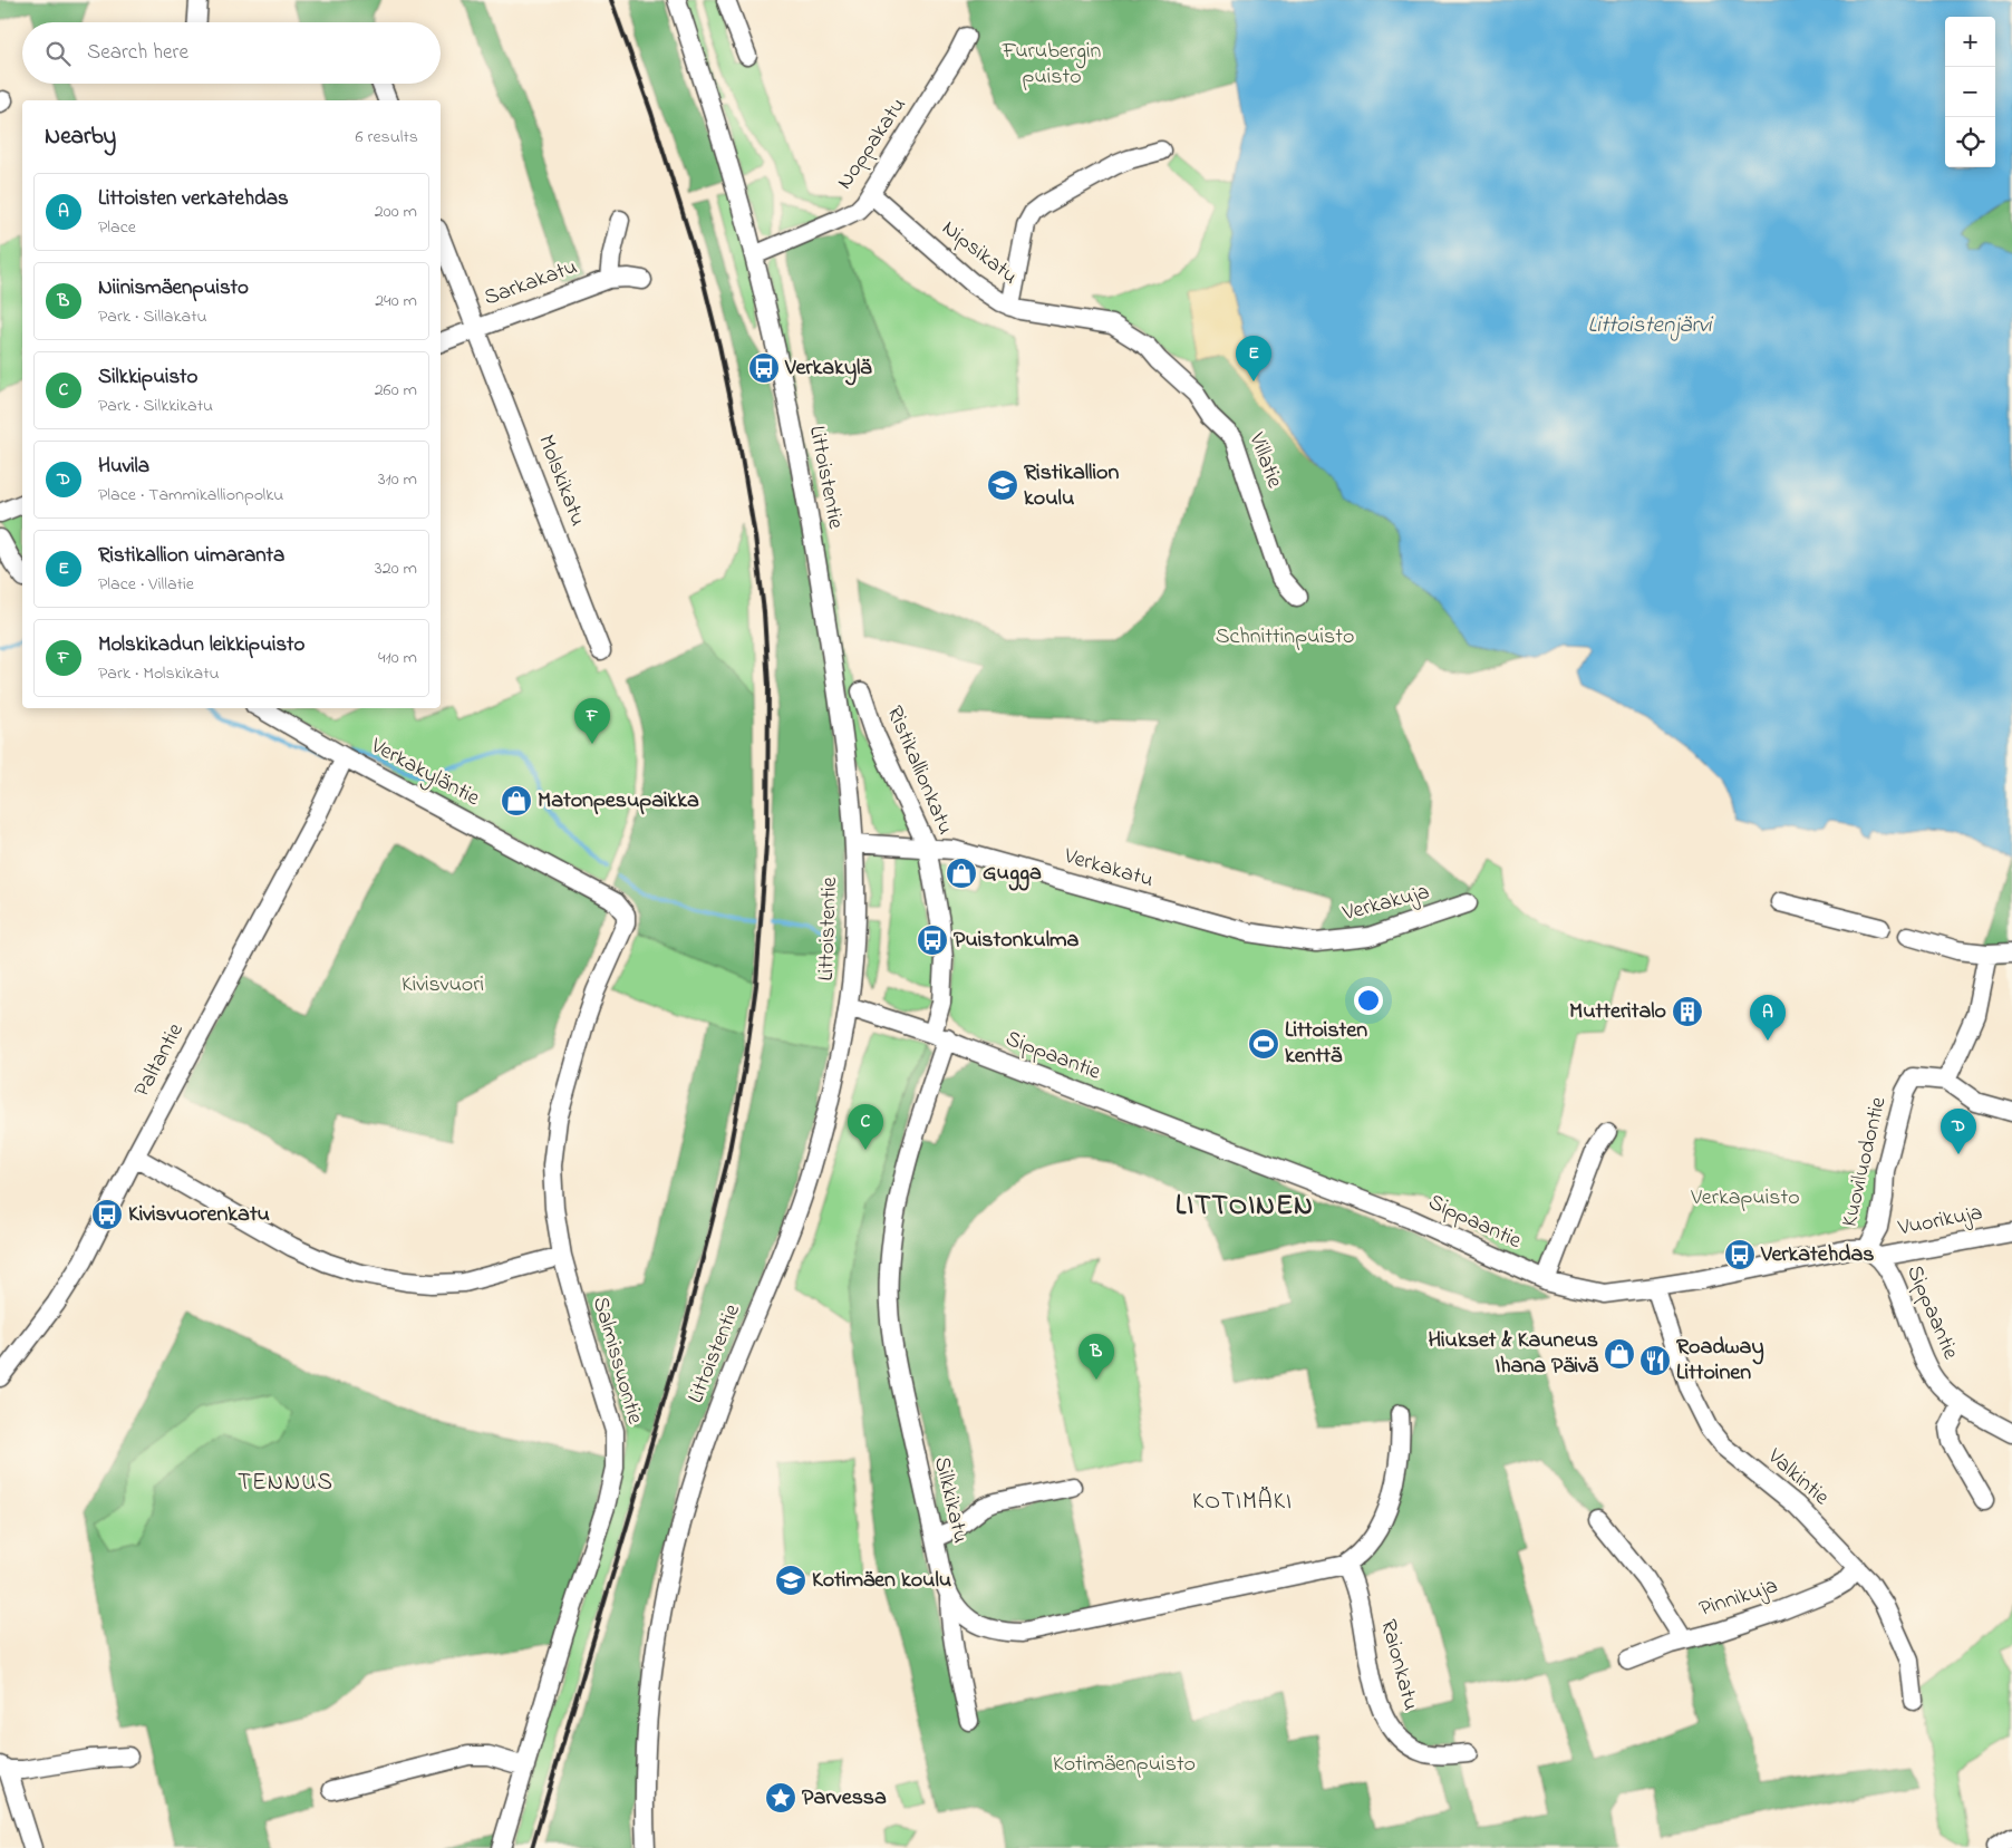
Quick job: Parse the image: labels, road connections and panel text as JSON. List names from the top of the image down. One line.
{"streets":{"street":["Noppakatu","Nipsikatu","Sarkakatu","Villatie","Littoistentie","Molskikatu","Ristikallionkatu","Verkakyläntie","Verkakatu","Verkakuja","Sippaantie","Paltantie","Kuoviluodontie","Vuorikuja","Salmissuontie","Valkintie","Silkkikatu","Pinnikuja","Raionkatu"]},"crossings":[["Noppakatu","Nipsikatu"],["Noppakatu","Littoistentie"],["Nipsikatu","Villatie"],["Sarkakatu","Molskikatu"],["Littoistentie","Verkakatu"],["Littoistentie","Sippaantie"],["Ristikallionkatu","Verkakatu"],["Ristikallionkatu","Sippaantie"],["Ristikallionkatu","Silkkikatu"],["Verkakyläntie","Paltantie"],["Verkakyläntie","Salmissuontie"],["Verkakatu","Verkakuja"],["Sippaantie","Kuoviluodontie"],["Sippaantie","Vuorikuja"],["Sippaantie","Valkintie"],["Sippaantie","Silkkikatu"],["Kuoviluodontie","Vuorikuja"],["Valkintie","Pinnikuja"],["Silkkikatu","Raionkatu"]],"districts":["LITTOINEN","TENNUS","KOTIMÄKI"],"water":["Littoistenjärvi"],"parks":["Furubergin puisto","Schnittinpuisto","Kivisvuori","Verkapuisto","Kotimäenpuisto"],"places":{"bus stop":["Verkakylä","Puistonkulma","Kivisvuorenkatu","Verkatehdas"],"school or university":["Ristikallion koulu","Kotimäen koulu"],"shop":["Matonpesupaikka","Gugga","Hiukset & Kauneus Ihana Päivä"],"building":["Mutteritalo"],"sports":["Littoisten kenttä"],"restaurant":["Roadway Littoinen"],"place":["Parvessa"]},"page":{"map_buttons":["+","−"],"search":"Search here","heading":["Nearby","6 results"],"list":[{"mark":"A","name":"Littoisten verkatehdas","note":"Place","value":"200 m"},{"mark":"B","name":"Niinismäenpuisto","note":"Park · Sillakatu","value":"240 m"},{"mark":"C","name":"Silkkipuisto","note":"Park · Silkkikatu","value":"260 m"},{"mark":"D","name":"Huvila","note":"Place · Tammikallionpolku","value":"310 m"},{"mark":"E","name":"Ristikallion uimaranta","note":"Place · Villatie","value":"320 m"},{"mark":"F","name":"Molskikadun leikkipuisto","note":"Park · Molskikatu","value":"410 m"}],"pins":["E","F","A","C","D","B"]}}
